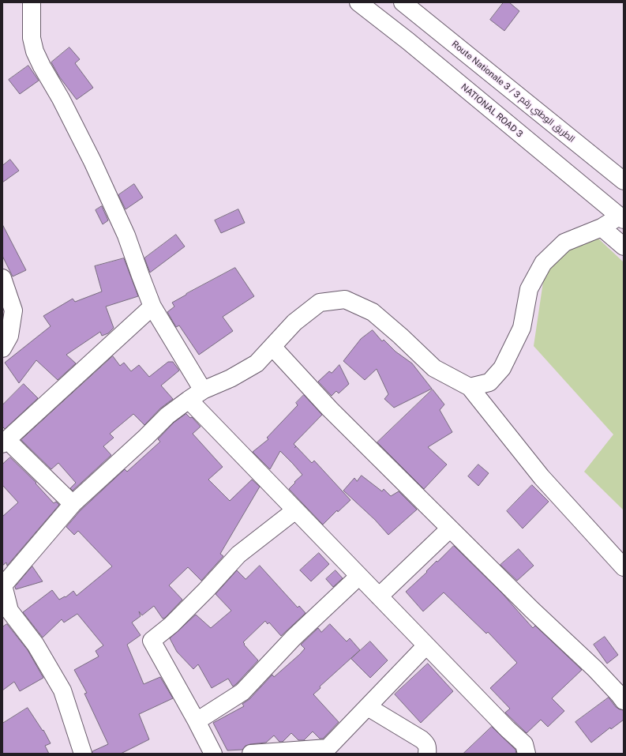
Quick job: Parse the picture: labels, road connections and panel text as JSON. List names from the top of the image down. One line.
{"streets":{"main road":["Route Nationale 3 / الطريق الوطني رقم 3","NATIONAL ROAD 3"]}}
